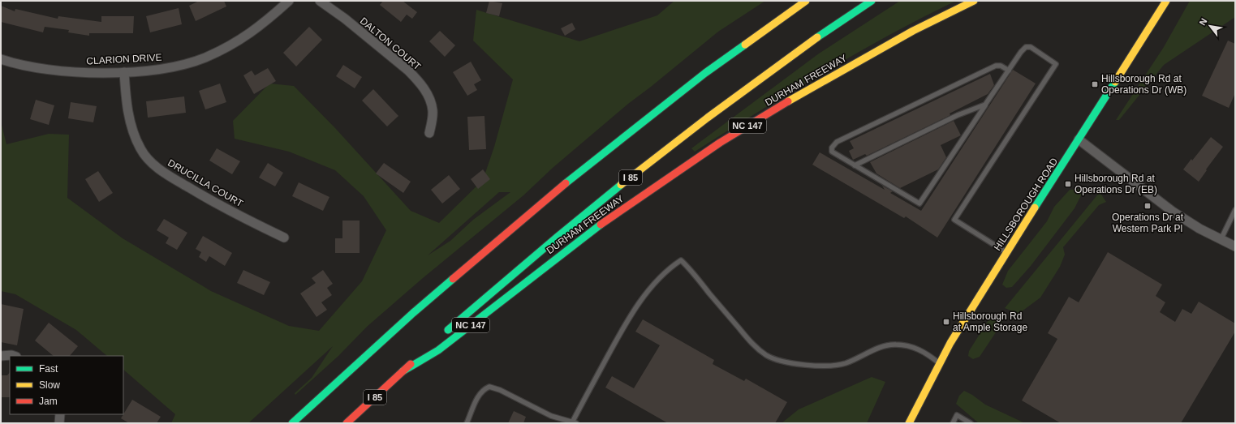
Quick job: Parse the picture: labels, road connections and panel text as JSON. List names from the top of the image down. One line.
{"streets":{"main road":["DURHAM FREEWAY","NC 147","I 85","HILLSBOROUGH ROAD"],"street":["DALTON COURT","CLARION DRIVE","DRUCILLA COURT"]},"crossings":[["CLARION DRIVE","DRUCILLA COURT"],["DURHAM FREEWAY","I 85"]],"places":{"transit":["Hillsborough Rd at Operations Dr (WB)","Hillsborough Rd at Operations Dr (EB)","Operations Dr at Western Park Pl","Hillsborough Rd at Ample Storage"]},"legend":["Fast","Slow","Jam"],"north":"top left"}
